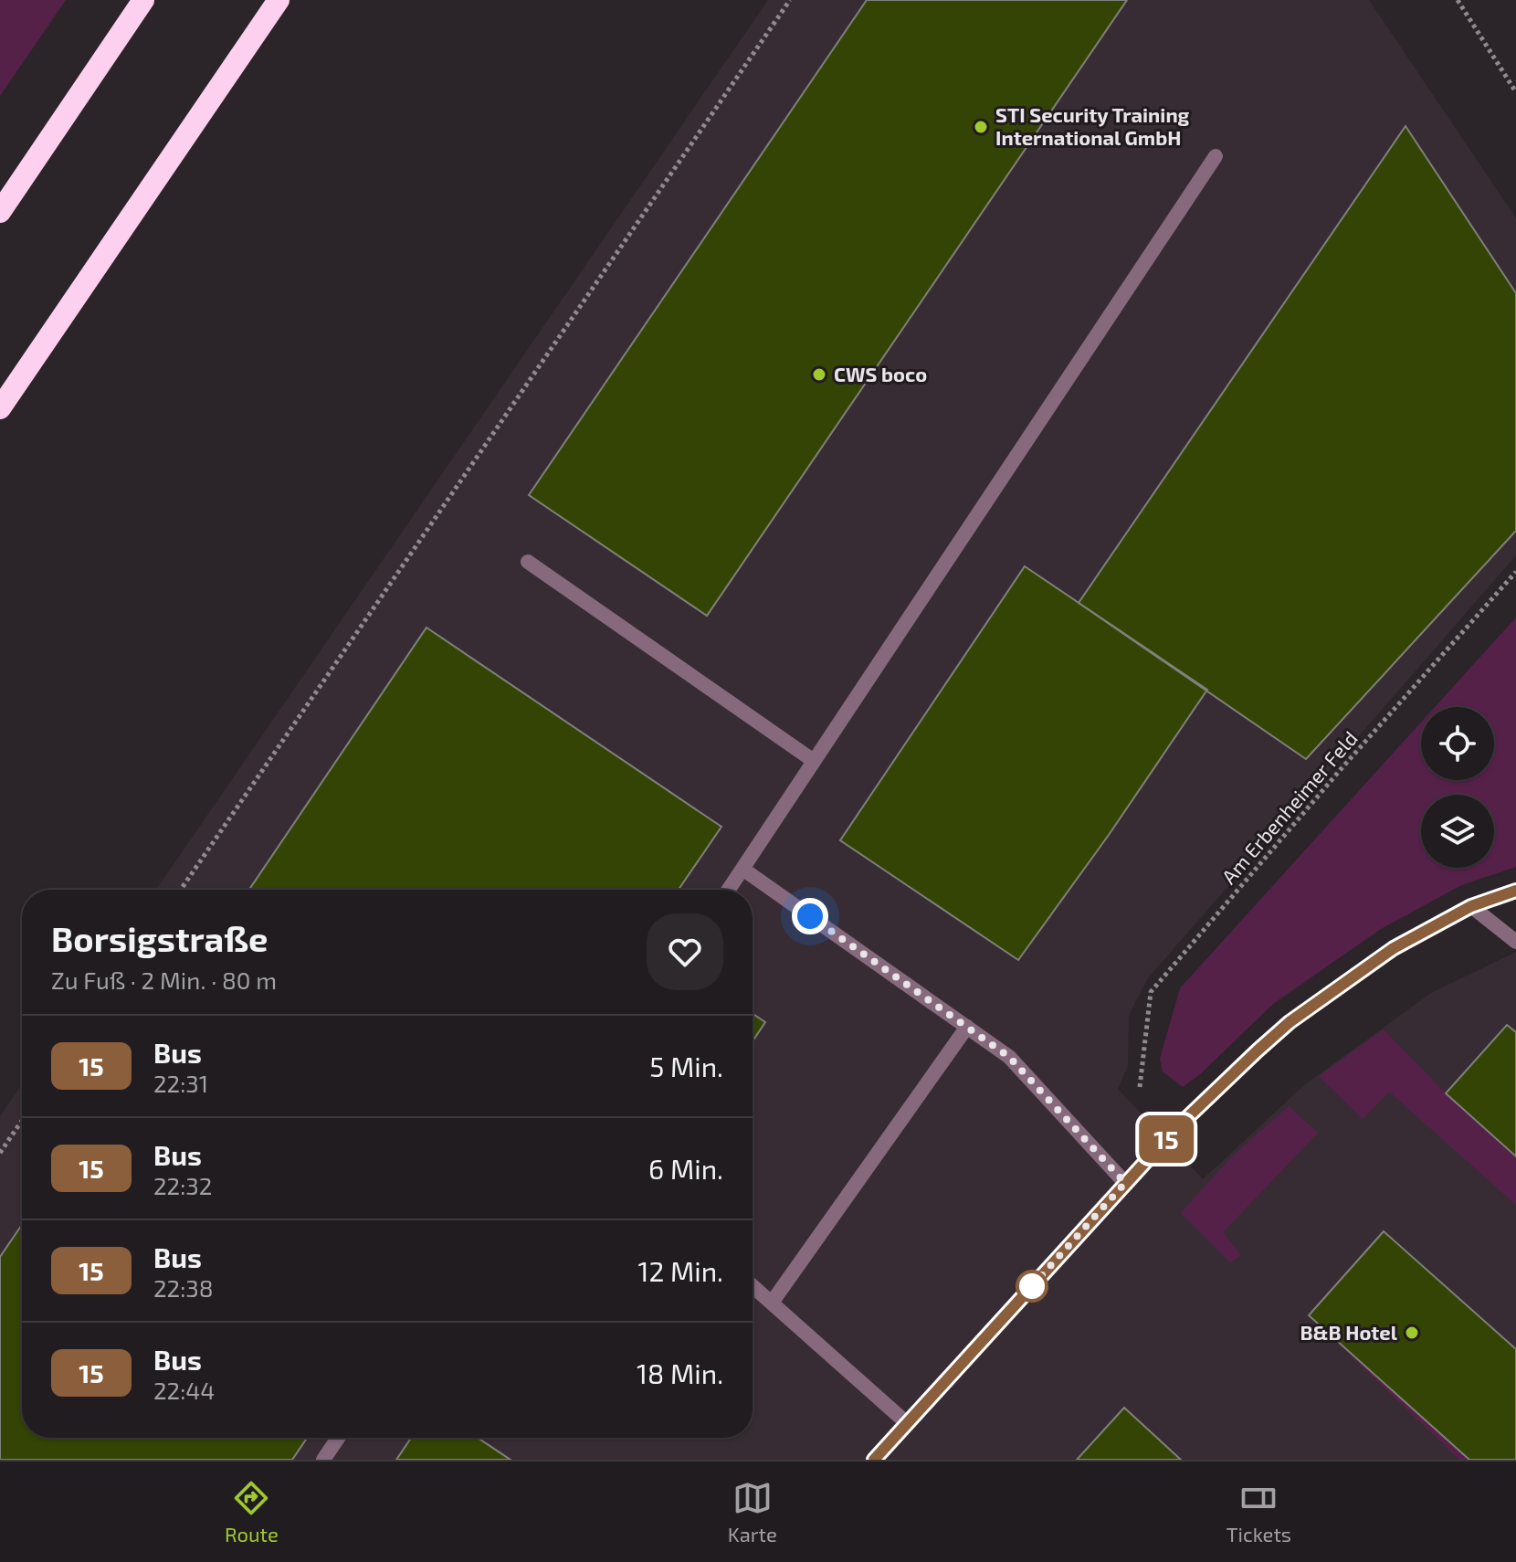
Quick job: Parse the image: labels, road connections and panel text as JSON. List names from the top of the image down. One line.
{"streets":{"path":["Am Erbenheimer Feld"]},"places":["STI Security Training International GmbH","CWS boco","B&B Hotel"],"lines":["bus line 15"],"page":{"on_map":"15","heading":["Borsigstraße","Zu Fuß · 2 Min. · 80 m"],"list":[{"mark":"15","name":"Bus","note":"22:31","value":"5 Min."},{"mark":"15","name":"Bus","note":"22:32","value":"6 Min."},{"mark":"15","name":"Bus","note":"22:38","value":"12 Min."},{"mark":"15","name":"Bus","note":"22:44","value":"18 Min."}],"tabs":["Route","Karte","Tickets"]}}
